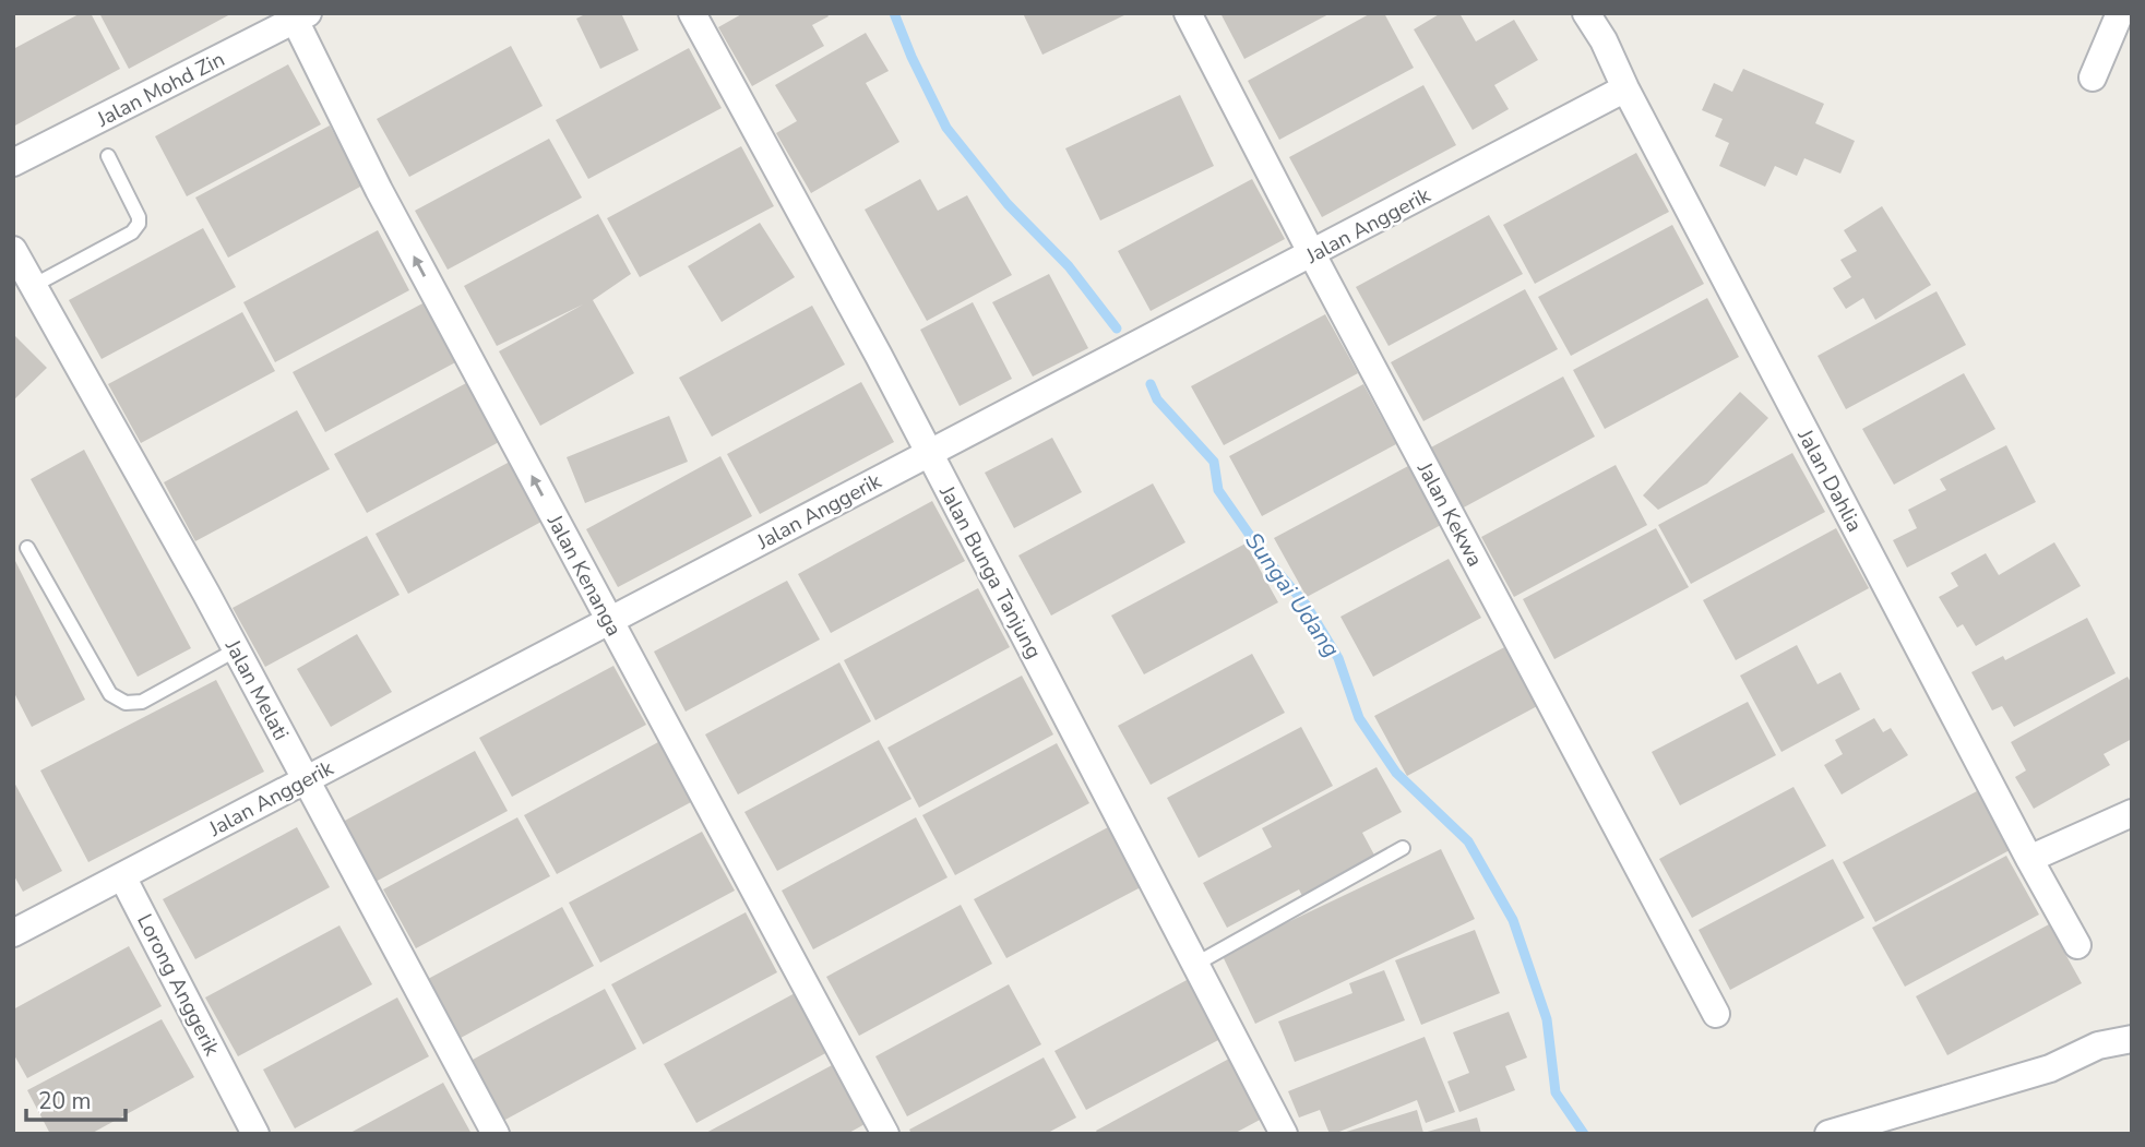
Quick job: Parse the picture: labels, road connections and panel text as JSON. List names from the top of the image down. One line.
{"streets":{"street":["Jalan Mohd Zin","Jalan Anggerik","Jalan Dahlia","Jalan Kekwa","Jalan Bunga Tanjung","Jalan Kenanga","Jalan Melati","Lorong Anggerik"]},"crossings":[["Jalan Mohd Zin","Jalan Kenanga"],["Jalan Anggerik","Jalan Dahlia"],["Jalan Anggerik","Jalan Kekwa"],["Jalan Anggerik","Jalan Bunga Tanjung"],["Jalan Anggerik","Jalan Kenanga"],["Jalan Anggerik","Jalan Melati"],["Jalan Anggerik","Lorong Anggerik"]],"one_way":["Jalan Kenanga"],"water":["Sungai Udang"],"scale_bar":"20 m"}
